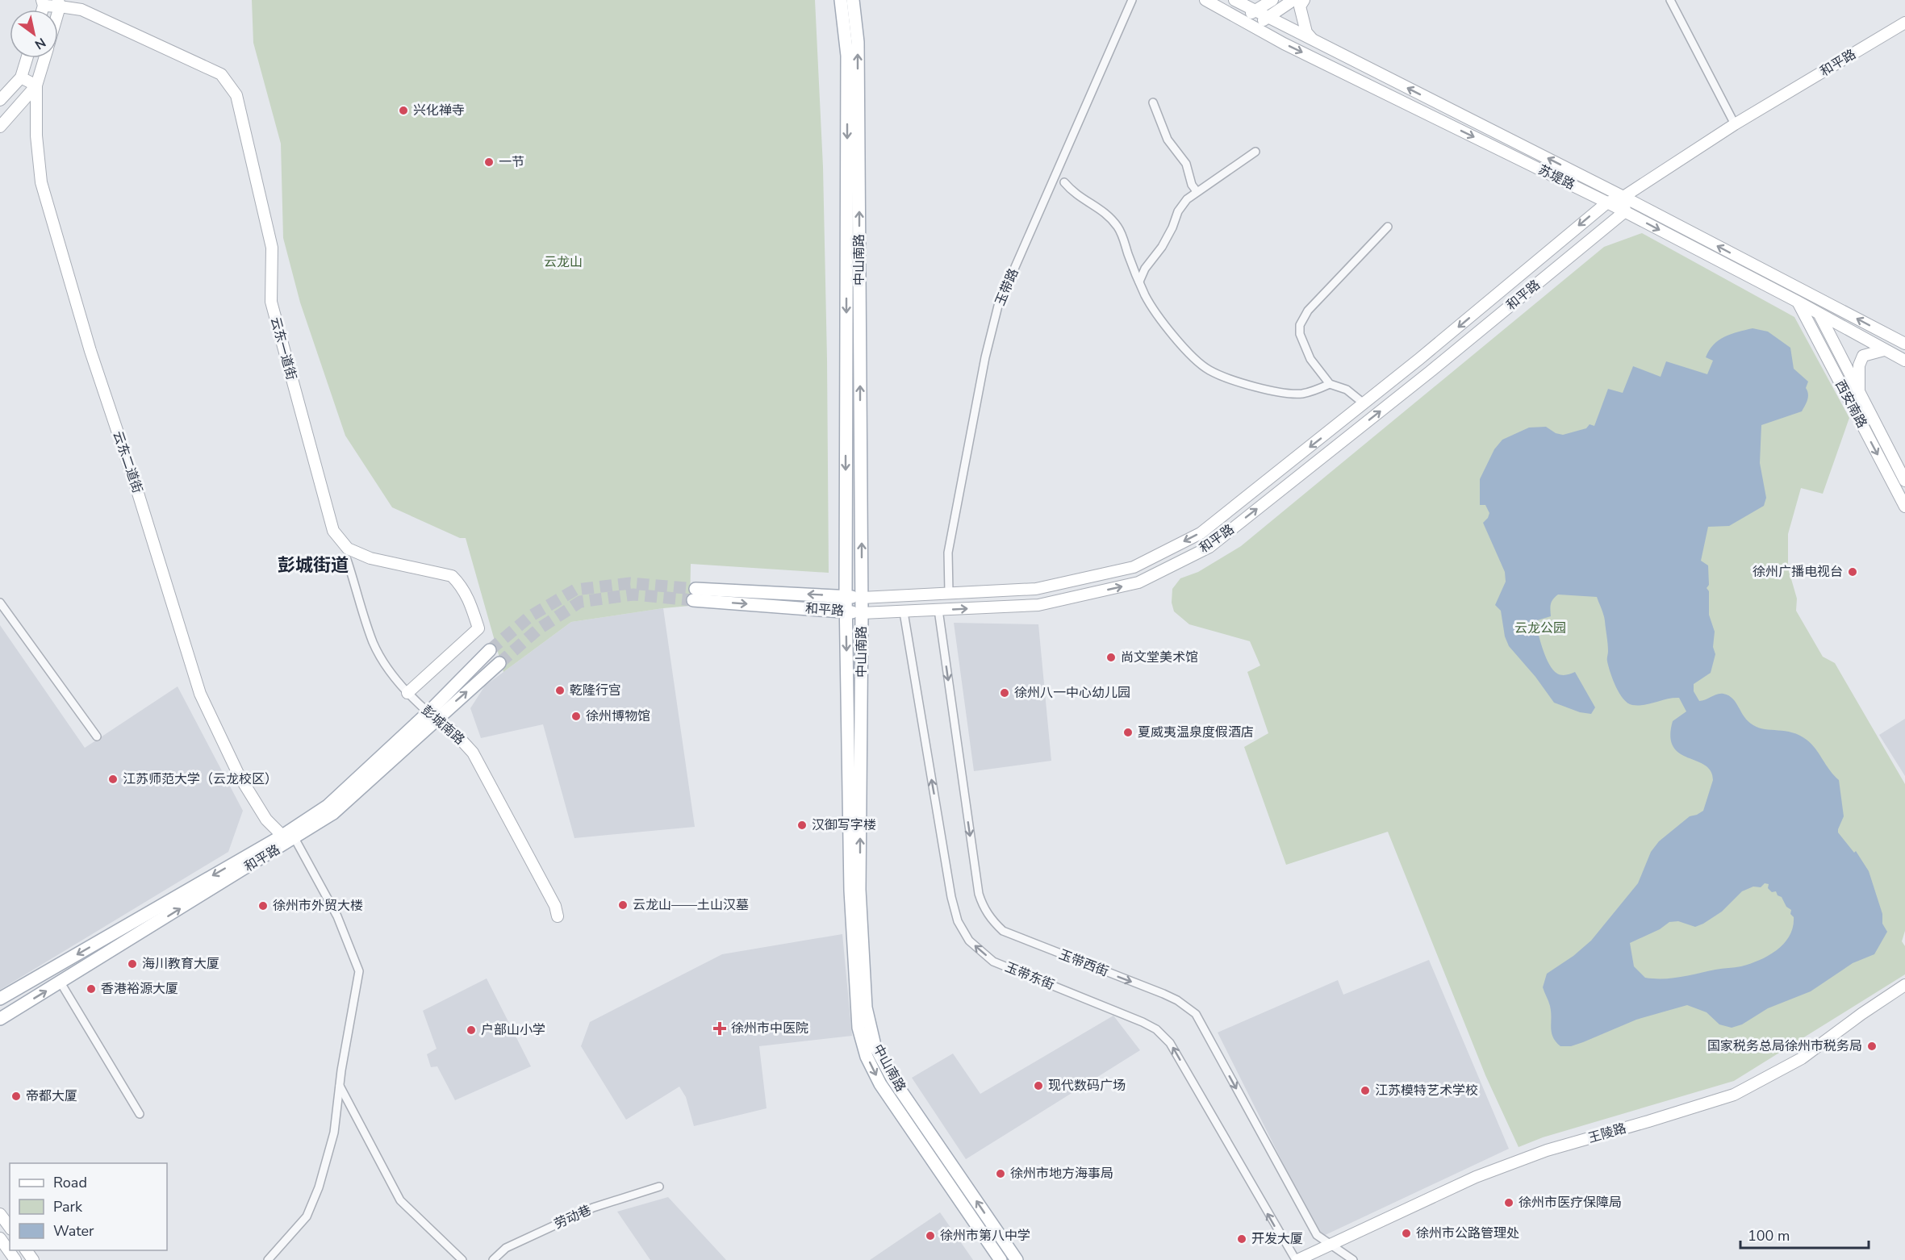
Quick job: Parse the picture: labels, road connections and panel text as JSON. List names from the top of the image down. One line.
{"streets":{"main road":["和平路","苏堤路","中山南路","云东一道街","西安南路","云东二道街","彭城南路","王陵路"],"street":["玉带路","玉带西街","玉带东街","劳动巷"]},"crossings":[["和平路","苏堤路"],["和平路","中山南路"],["和平路","玉带路"],["和平路","云东二道街"],["和平路","彭城南路"],["和平路","玉带西街"],["和平路","玉带东街"],["苏堤路","西安南路"],["云东一道街","彭城南路"],["玉带西街","王陵路"],["玉带东街","王陵路"]],"one_way":["玉带西街","玉带东街"],"districts":["彭城街道"],"parks":["云龙山","云龙公园"],"places":{"other":["兴化禅寺","一节","徐州广播电视台","尚文堂美术馆","乾隆行宫","徐州八一中心幼儿园","徐州博物馆","夏威夷温泉度假酒店","江苏师范大学（云龙校区）","汉御写字楼","云龙山——土山汉墓","徐州市外贸大楼","海川教育大厦","香港裕源大厦","户部山小学","国家税务总局徐州市税务局","现代数码广场","江苏模特艺术学校","帝都大厦","徐州市地方海事局","徐州市医疗保障局","徐州市公路管理处","徐州市第八中学","开发大厦"],"health":["徐州市中医院"]},"legend":["Road","Park","Water"],"scale_bar":"100 m","north":"bottom right"}
